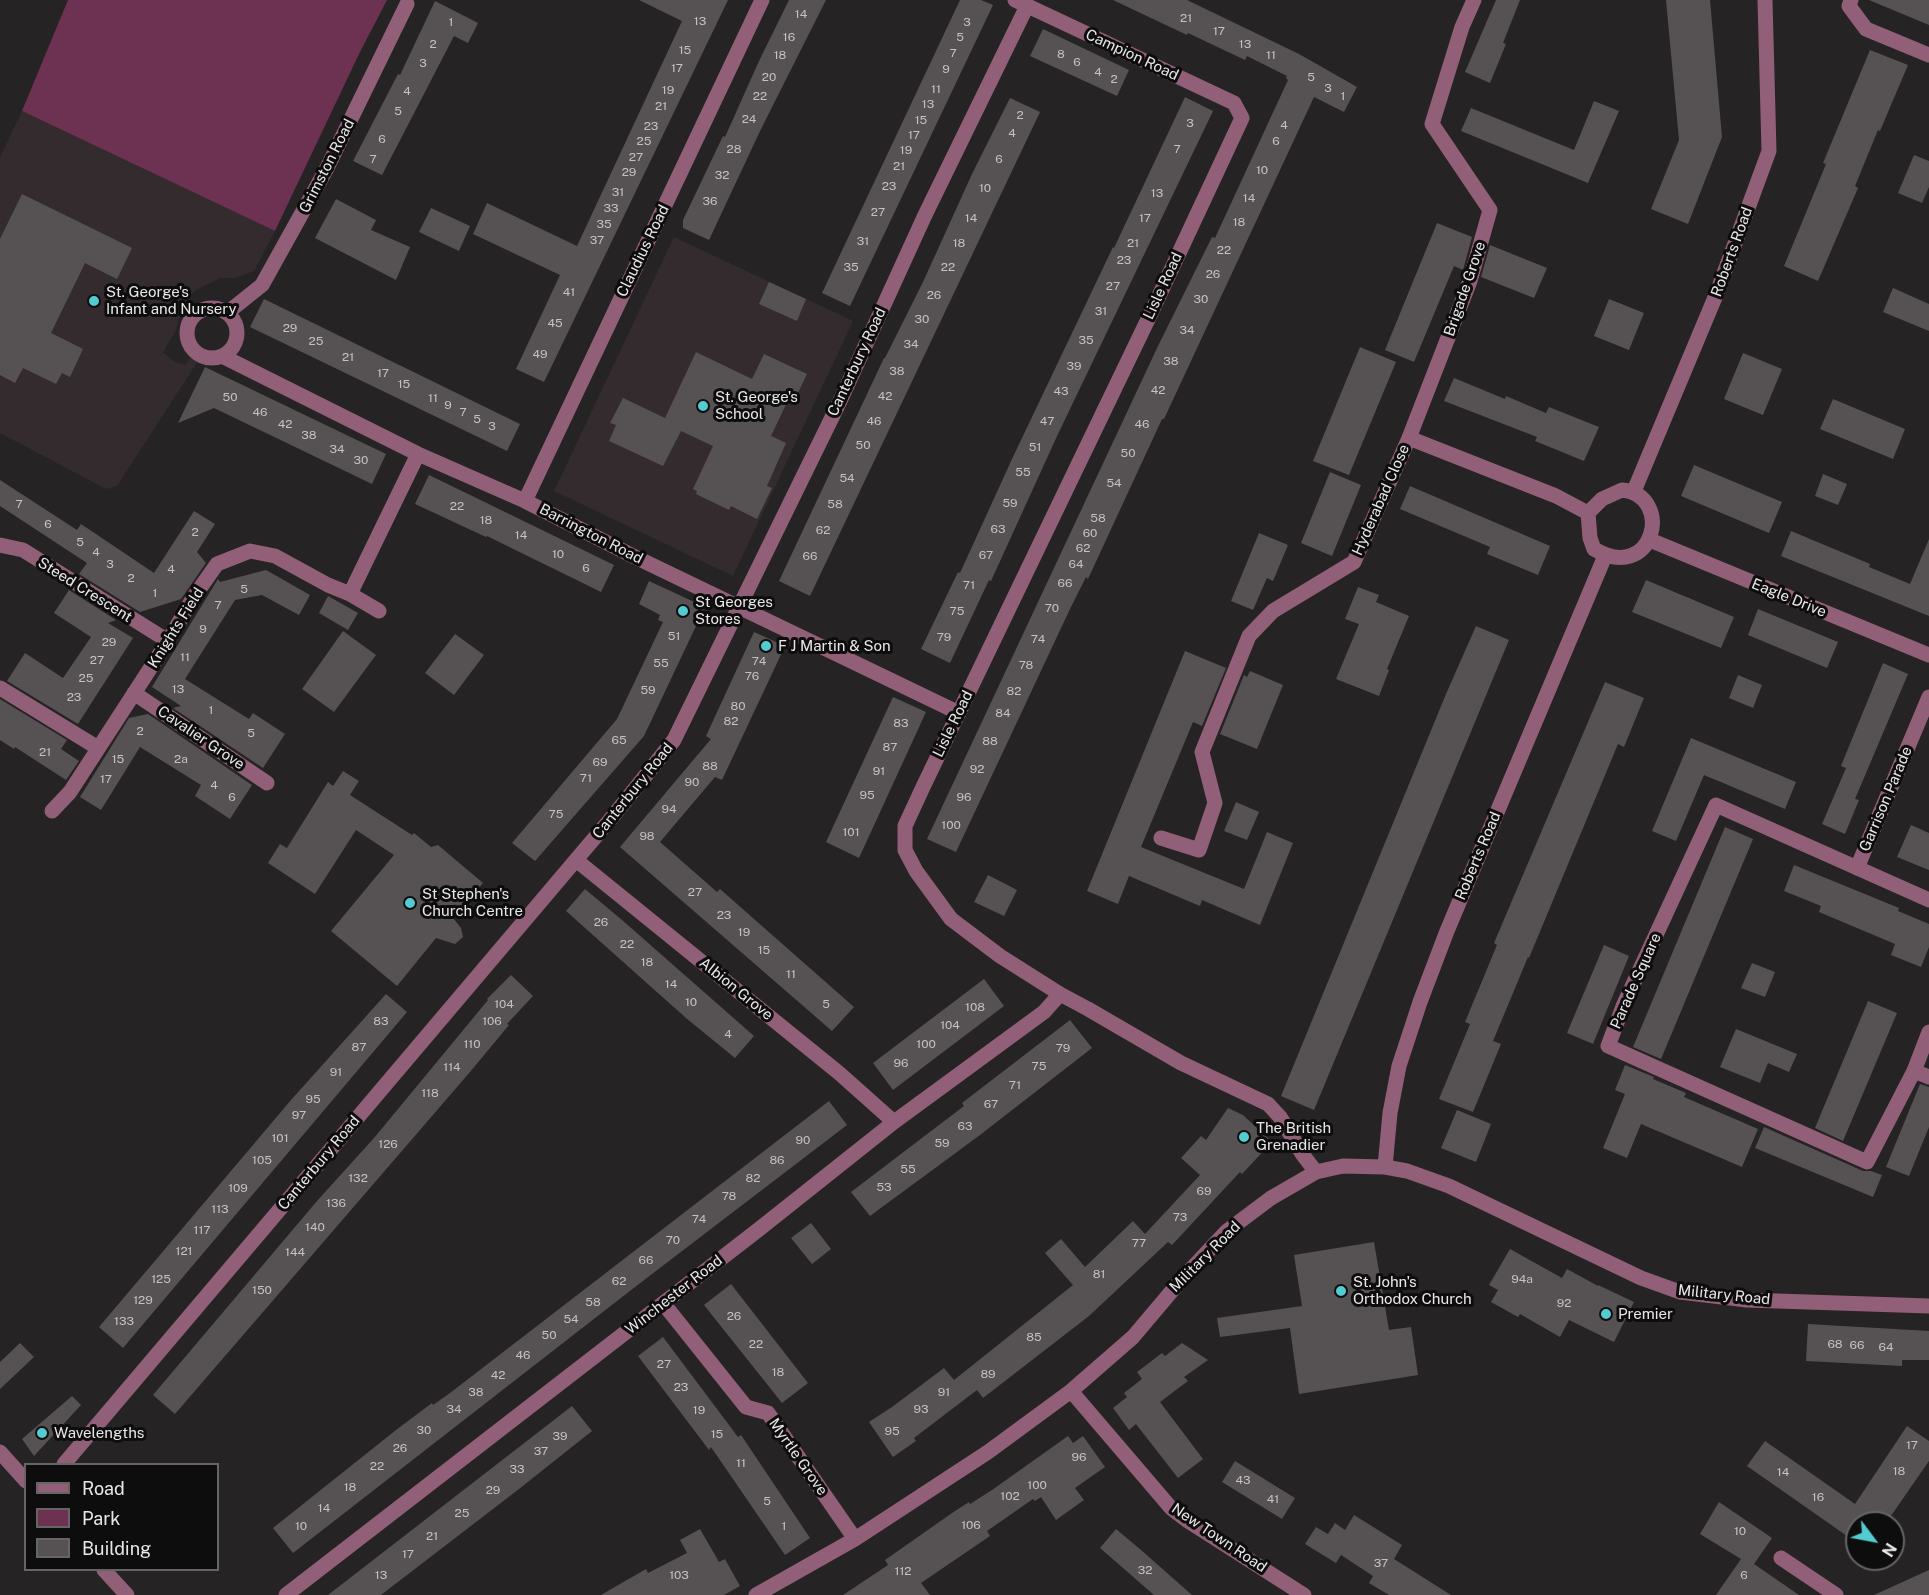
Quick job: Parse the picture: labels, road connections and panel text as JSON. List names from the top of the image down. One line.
{"streets":{"street":["Campion Road","Grimston Road","Claudius Road","Roberts Road","Lisle Road","Brigade Grove","Canterbury Road","Hyderabad Close","Barrington Road","Steed Crescent","Eagle Drive","Knights Field","Cavalier Grove","Garrison Parade","Parade Square","Albion Grove","Military Road","Winchester Road","Myrtle Grove","New Town Road"]},"crossings":[["Campion Road","Lisle Road"],["Campion Road","Canterbury Road"],["Grimston Road","Barrington Road"],["Claudius Road","Barrington Road"],["Roberts Road","Eagle Drive"],["Roberts Road","Military Road"],["Lisle Road","Barrington Road"],["Lisle Road","Military Road"],["Lisle Road","Winchester Road"],["Brigade Grove","Hyderabad Close"],["Canterbury Road","Barrington Road"],["Canterbury Road","Albion Grove"],["Steed Crescent","Knights Field"],["Knights Field","Cavalier Grove"],["Garrison Parade","Parade Square"],["Albion Grove","Winchester Road"],["Military Road","Myrtle Grove"],["Military Road","New Town Road"],["Winchester Road","Myrtle Grove"]],"places":["St. George's Infant and Nursery","St. George's School","St Georges Stores","F J Martin & Son","St Stephen's Church Centre","The British Grenadier","St. John's Orthodox Church","Premier","Wavelengths"],"house_numbers":["14","21","13","1","3","17","16","5","2","13","15","7","8","18","11","6","3","17","9","4","20","5","2","3","11","19","4","22","1","13","21","5","2","24","15","3","4","23","4","17","6","25","6","28","7","19","27","7","6","21","10","29","32","23","10","31","13","14","36","33","27","14","17","18","35","37","31","18","21","22","23","35","22","26","27","41","26","30","31","30","45","29","34","35","25","34","49","21","38","39","38","17","15","42","43","42","50","11","9","46","7","5","46","47","42","46","3","38","50","51","34","50","30","55","54","54","59","7","58","22","58","18","6","63","62","2","60","14","5","62","4","10","67","66","3","64","6","4","2","66","71","5","1","7","70","75","9","51","79","74","29","11","27","74","55","78","76","25","13","59","82","23","80","1","84","82","83","2","5","65","88","87","21","15","2a","69","88","92","91","71","17","90","4","95","6","96","94","75","100","101","98","27","23","26","19","22","15","18","11","14","10","104","5","108","83","106","104","4","110","100","87","79","96","75","114","91","71","118","95","67","97","63","101","90","59","126","105","86","55","132","82","53","109","69","78","136","113","73","74","140","117","70","77","121","144","66","81","125","94a","62","150","129","58","92","26","54","133","50","85","22","68","66","64","46","27","18","89","42","23","38","91","34","93","19","30","95","15","39","17","26","37","96","11","22","33","18","14","43","100","18","29","102","16","41","5","14","25","106","10","1","10","21","17","37","32","112","13","103","6"],"legend":["Road","Park","Building"],"north":"bottom right"}
